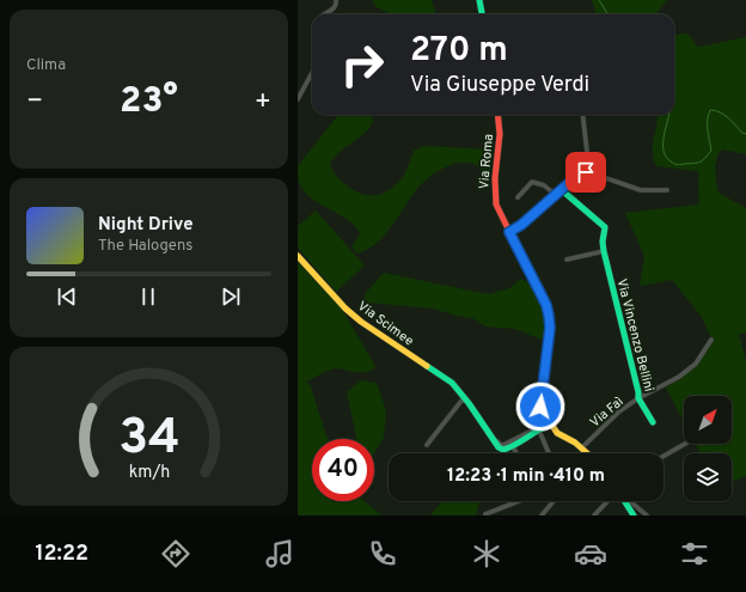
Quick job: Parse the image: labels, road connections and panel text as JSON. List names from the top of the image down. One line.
{"streets":{"street":["Via Roma","Via Scimee","Via Vincenzo Bellini","Via Faì"]},"crossings":[["Via Roma","Via Faì"],["Via Vincenzo Bellini","Via Faì"]],"north":"top right","page":{"tile":"Clima","turn":["270 m","Via Giuseppe Verdi"],"heat":["−","23°","+"],"song":["Night Drive","The Halogens"],"limit":"40","trip":"12:23 · 1 min · 410 m","tabs":"12:22","gauge":["34","km/h"]}}
